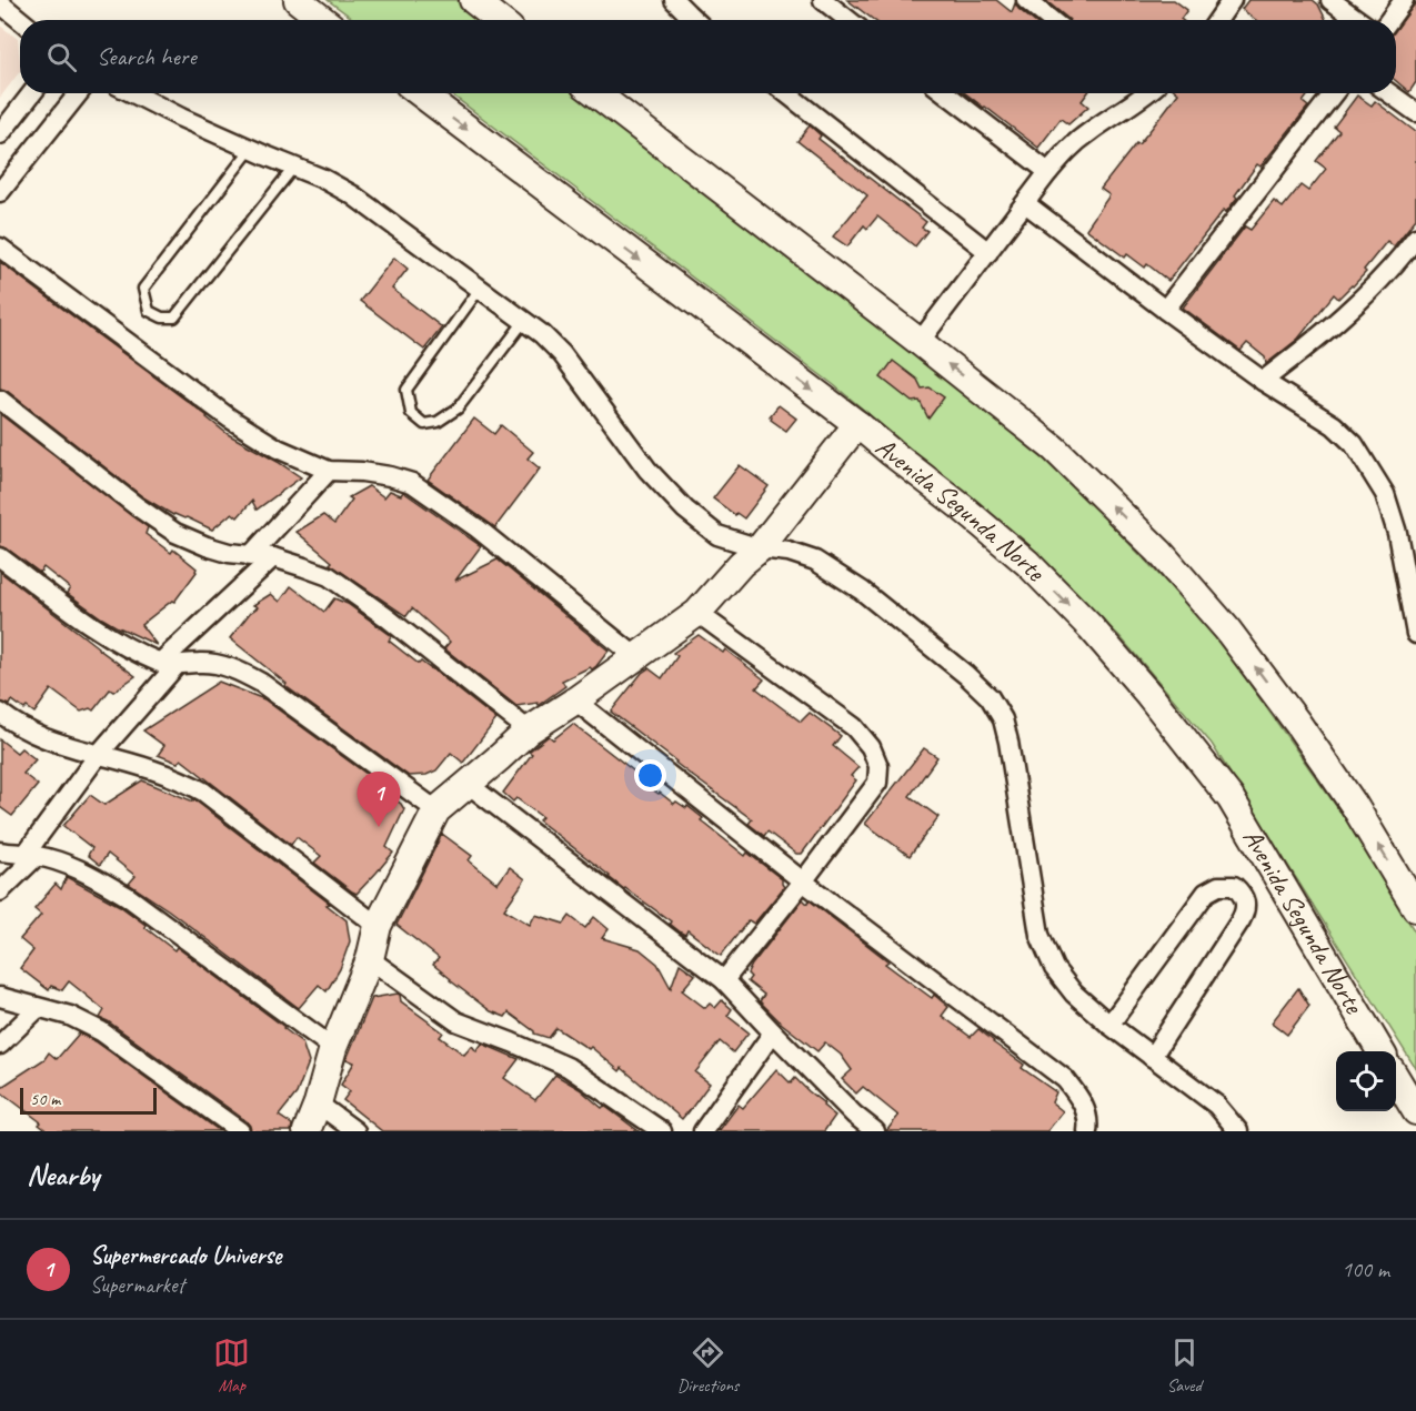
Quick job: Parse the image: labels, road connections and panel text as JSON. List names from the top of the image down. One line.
{"streets":{"main road":["Avenida Segunda Norte"]},"scale_bar":"50 m","page":{"search":"Search here","pins":"1","scale":"50 m","heading":"Nearby","list":[{"mark":"1","name":"Supermercado Universe","note":"Supermarket","value":"100 m"}],"nav":["Map","Directions","Saved"]}}
